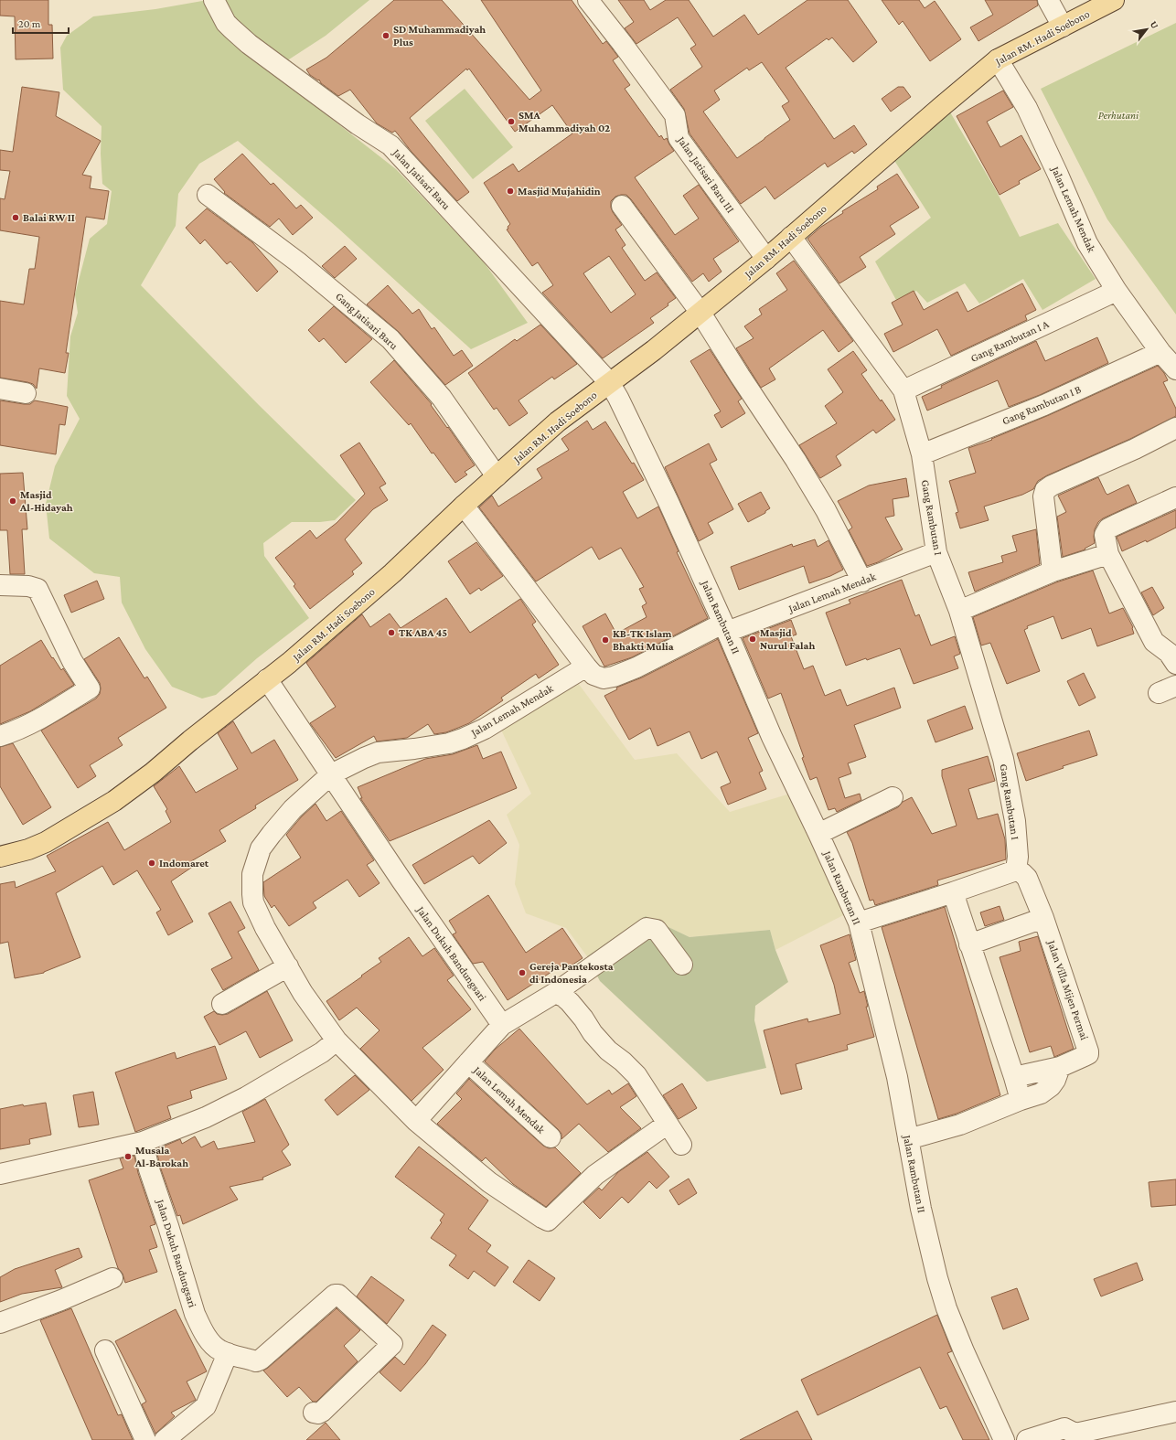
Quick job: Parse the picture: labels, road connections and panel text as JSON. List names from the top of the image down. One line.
{"streets":{"main road":["Jalan RM. Hadi Soebono"],"street":["Jalan Jatisari Baru III","Jalan Jatisari Baru","Jalan Lemah Mendak","Gang Jatisari Baru","Gang Rambutan I A","Gang Rambutan I B","Gang Rambutan I","Jalan Rambutan II","Jalan Dukuh Bandungsari","Jalan Villa Mijen Permai"]},"crossings":[["Jalan RM. Hadi Soebono","Jalan Jatisari Baru III"],["Jalan RM. Hadi Soebono","Jalan Jatisari Baru"],["Jalan RM. Hadi Soebono","Jalan Lemah Mendak"],["Jalan RM. Hadi Soebono","Gang Jatisari Baru"],["Jalan RM. Hadi Soebono","Gang Rambutan I"],["Jalan RM. Hadi Soebono","Jalan Rambutan II"],["Jalan RM. Hadi Soebono","Jalan Dukuh Bandungsari"],["Jalan Jatisari Baru","Jalan Rambutan II"],["Jalan Lemah Mendak","Gang Rambutan I A"],["Jalan Lemah Mendak","Gang Rambutan I B"],["Jalan Lemah Mendak","Gang Rambutan I"],["Jalan Lemah Mendak","Jalan Rambutan II"],["Jalan Lemah Mendak","Jalan Dukuh Bandungsari"],["Gang Rambutan I A","Gang Rambutan I"],["Gang Rambutan I B","Gang Rambutan I"],["Gang Rambutan I","Jalan Villa Mijen Permai"]],"parks":["Perhutani"],"places":["SD Muhammadiyah Plus","SMA Muhammadiyah 02","Masjid Mujahidin","Balai RW II","Masjid Al-Hidayah","TK ABA 45","Masjid Nurul Falah","KB-TK Islam Bhakti Mulia","Indomaret","Gereja Pantekosta di Indonesia","Musala Al-Barokah"],"scale_bar":"20 m","north":"top right"}
